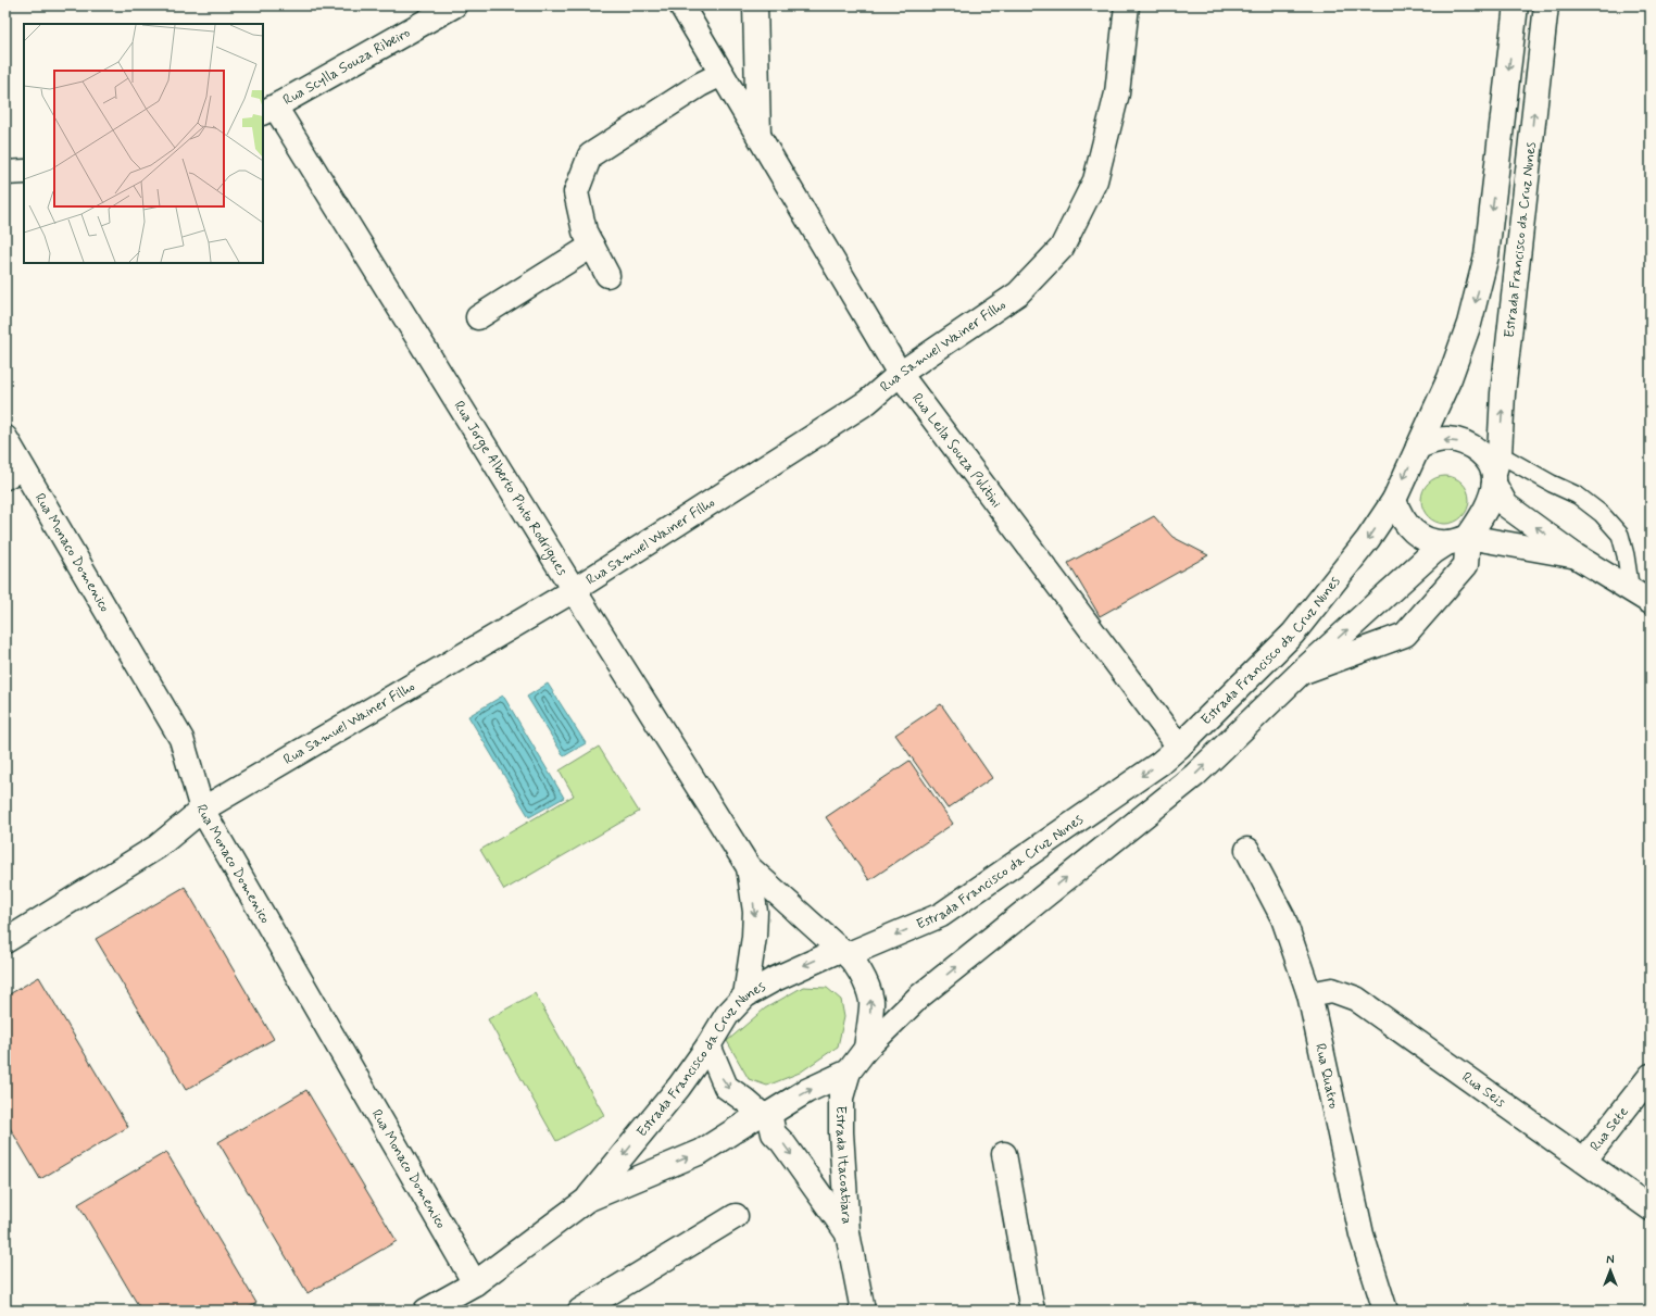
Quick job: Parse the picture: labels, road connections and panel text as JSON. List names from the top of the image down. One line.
{"streets":{"street":["Rua Scylla Souza Ribeiro","Estrada Francisco da Cruz Nunes","Rua Samuel Wainer Filho","Rua Leila Souza Pulitini","Rua Jorge Alberto Pinto Rodrigues","Rua Monaco Domenico","Rua Quatro","Rua Seis","Rua Sete","Estrada Itacoatiara"]},"crossings":[["Rua Scylla Souza Ribeiro","Rua Jorge Alberto Pinto Rodrigues"],["Estrada Francisco da Cruz Nunes","Rua Leila Souza Pulitini"],["Estrada Francisco da Cruz Nunes","Rua Jorge Alberto Pinto Rodrigues"],["Estrada Francisco da Cruz Nunes","Rua Monaco Domenico"],["Estrada Francisco da Cruz Nunes","Estrada Itacoatiara"],["Rua Samuel Wainer Filho","Rua Leila Souza Pulitini"],["Rua Samuel Wainer Filho","Rua Jorge Alberto Pinto Rodrigues"],["Rua Samuel Wainer Filho","Rua Monaco Domenico"],["Rua Quatro","Rua Seis"],["Rua Seis","Rua Sete"]],"one_way":["Estrada Itacoatiara"],"north":"top"}
